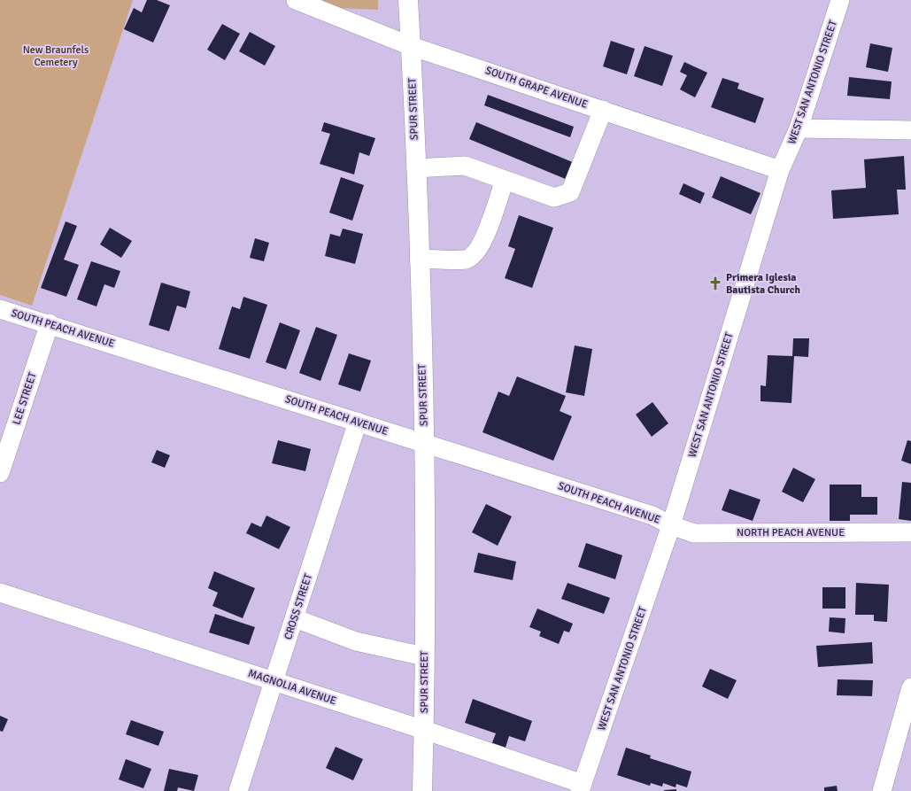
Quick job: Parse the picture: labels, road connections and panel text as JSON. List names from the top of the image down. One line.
{"streets":{"main road":["SPUR STREET"],"street":["WEST SAN ANTONIO STREET","SOUTH GRAPE AVENUE","SOUTH PEACH AVENUE","LEE STREET","NORTH PEACH AVENUE","CROSS STREET","MAGNOLIA AVENUE"]},"crossings":[["WEST SAN ANTONIO STREET","SOUTH GRAPE AVENUE"],["WEST SAN ANTONIO STREET","SOUTH PEACH AVENUE"],["WEST SAN ANTONIO STREET","NORTH PEACH AVENUE"],["WEST SAN ANTONIO STREET","MAGNOLIA AVENUE"],["SOUTH GRAPE AVENUE","SPUR STREET"],["SPUR STREET","SOUTH PEACH AVENUE"],["SPUR STREET","MAGNOLIA AVENUE"],["SOUTH PEACH AVENUE","LEE STREET"],["SOUTH PEACH AVENUE","NORTH PEACH AVENUE"],["SOUTH PEACH AVENUE","CROSS STREET"],["CROSS STREET","MAGNOLIA AVENUE"]],"parks":["New Braunfels Cemetery"],"places":{"church":["Primera Iglesia Bautista Church"]}}
